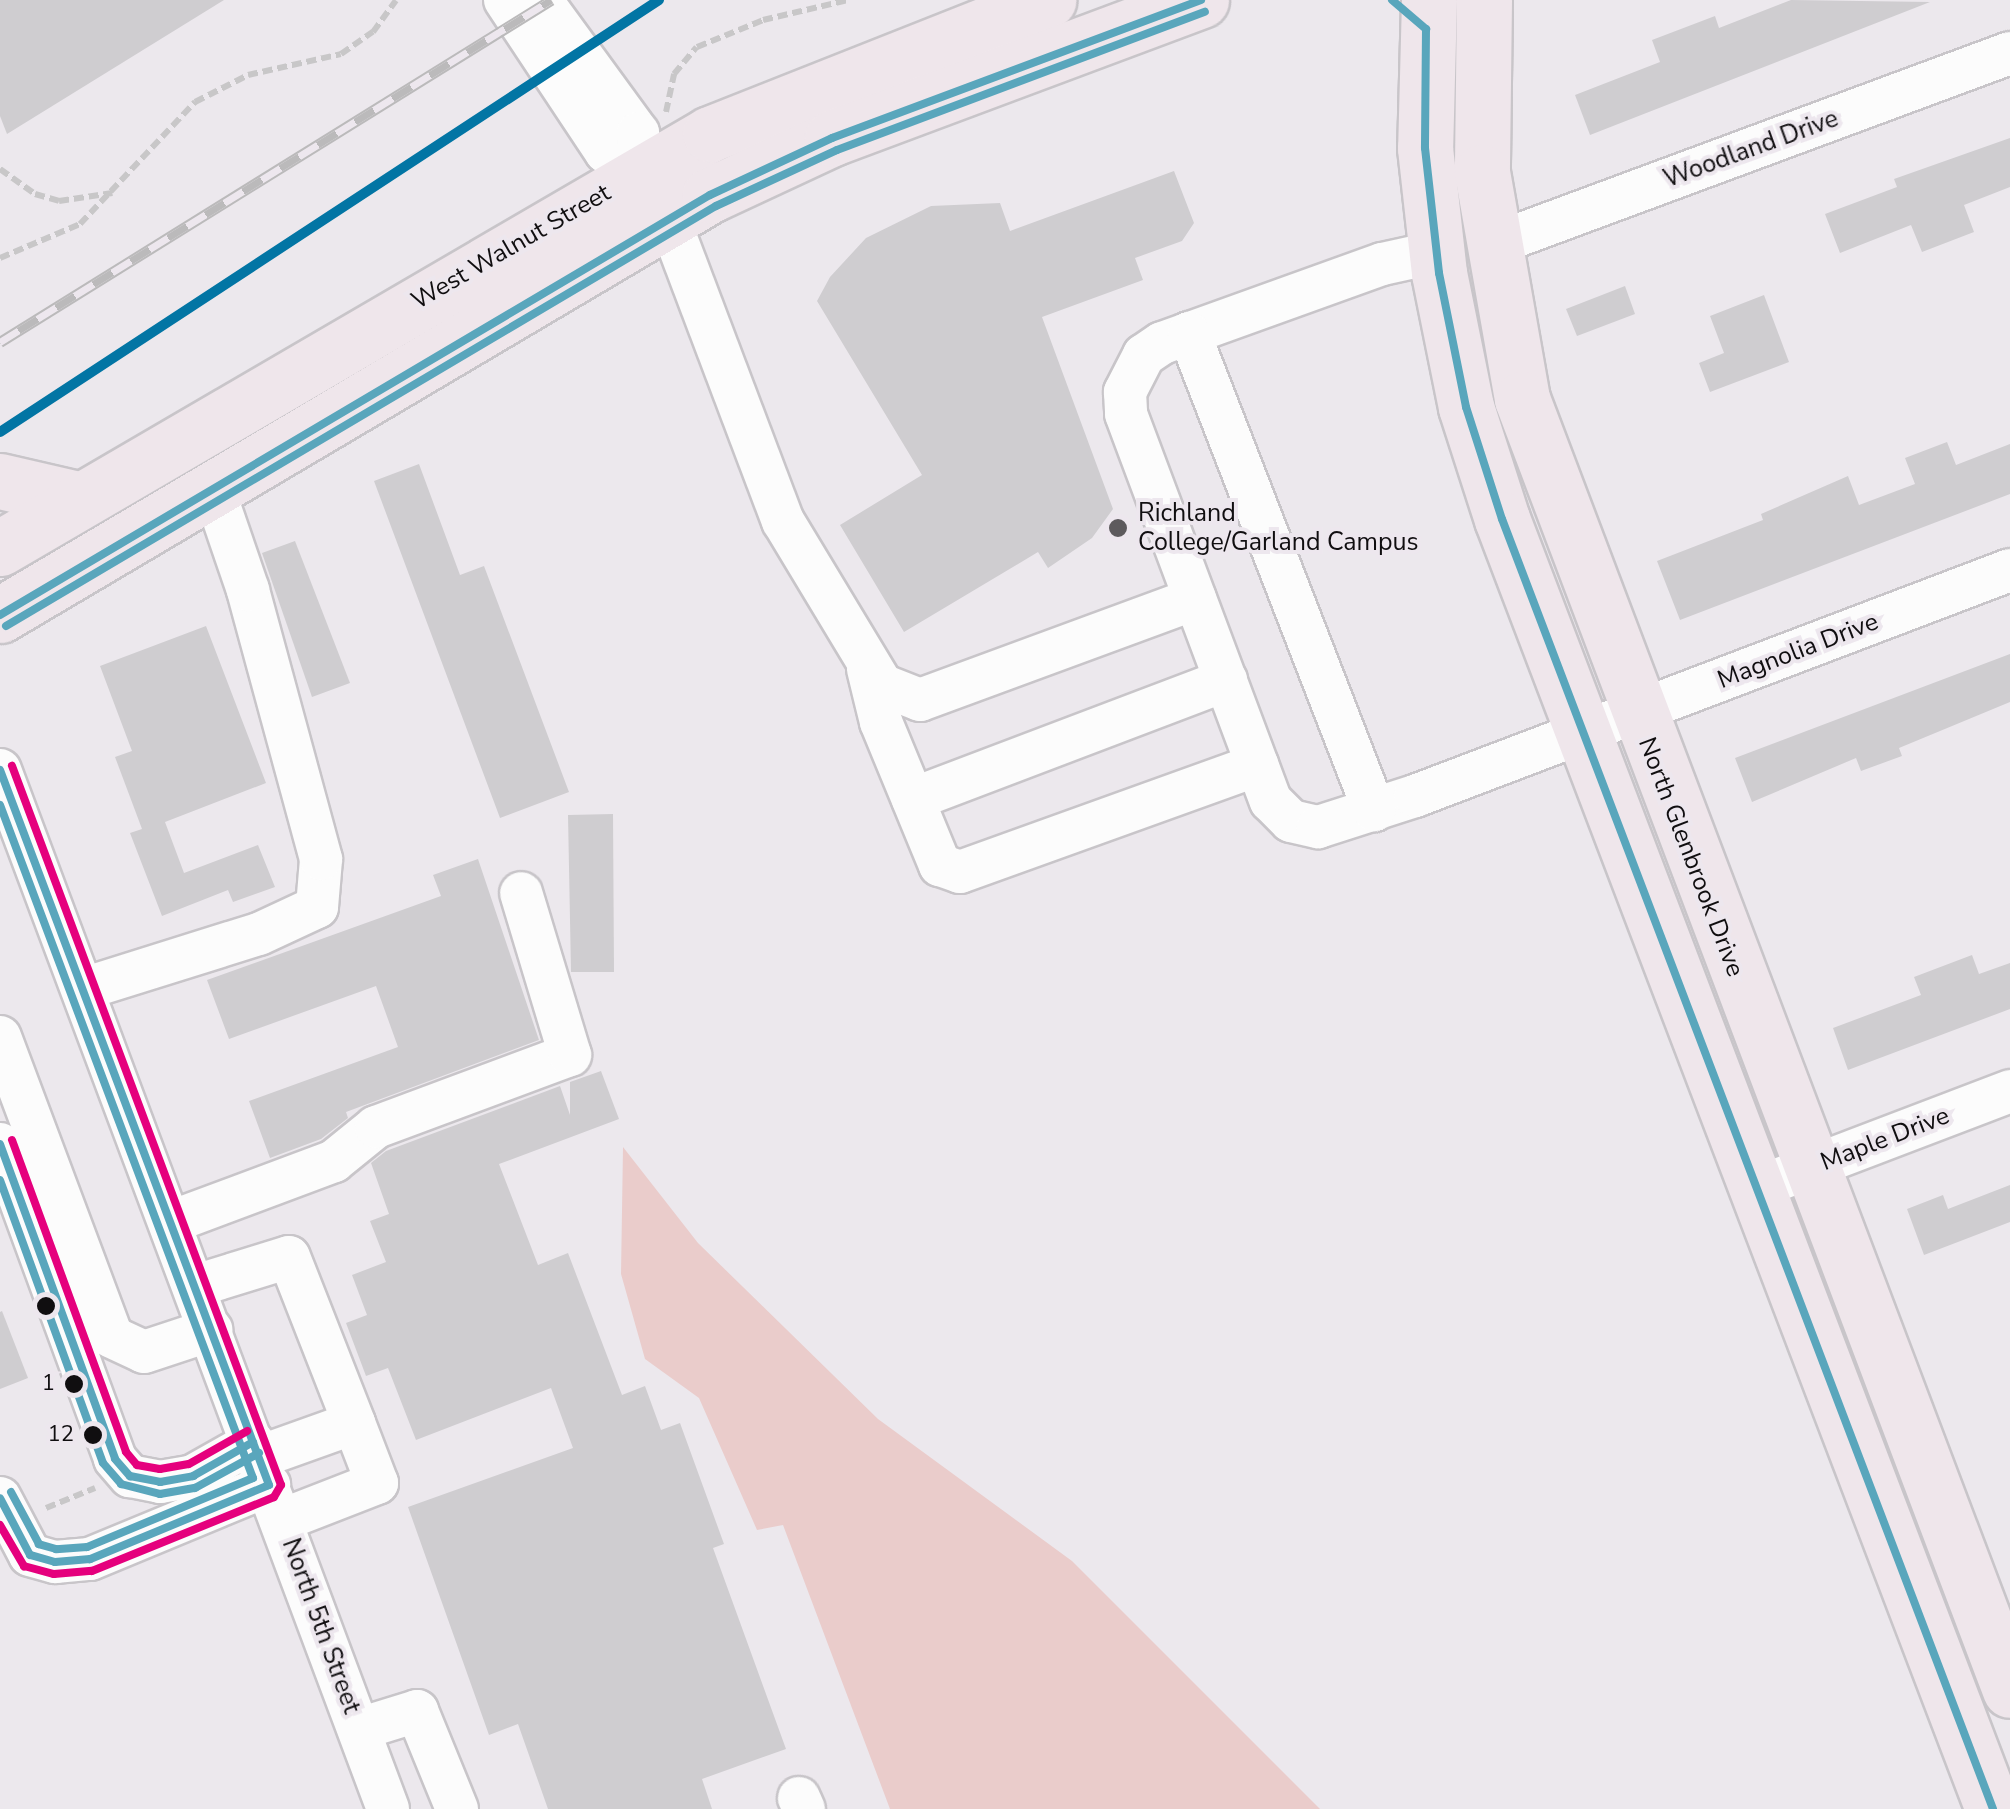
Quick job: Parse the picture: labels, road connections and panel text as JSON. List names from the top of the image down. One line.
{"streets":{"main road":["West Walnut Street","North Glenbrook Drive"],"street":["Woodland Drive","Magnolia Drive","Maple Drive","North 5th Street"]},"crossings":[["Woodland Drive","North Glenbrook Drive"],["Magnolia Drive","North Glenbrook Drive"],["North Glenbrook Drive","Maple Drive"]],"places":["Richland College/Garland Campus","1","12"]}
